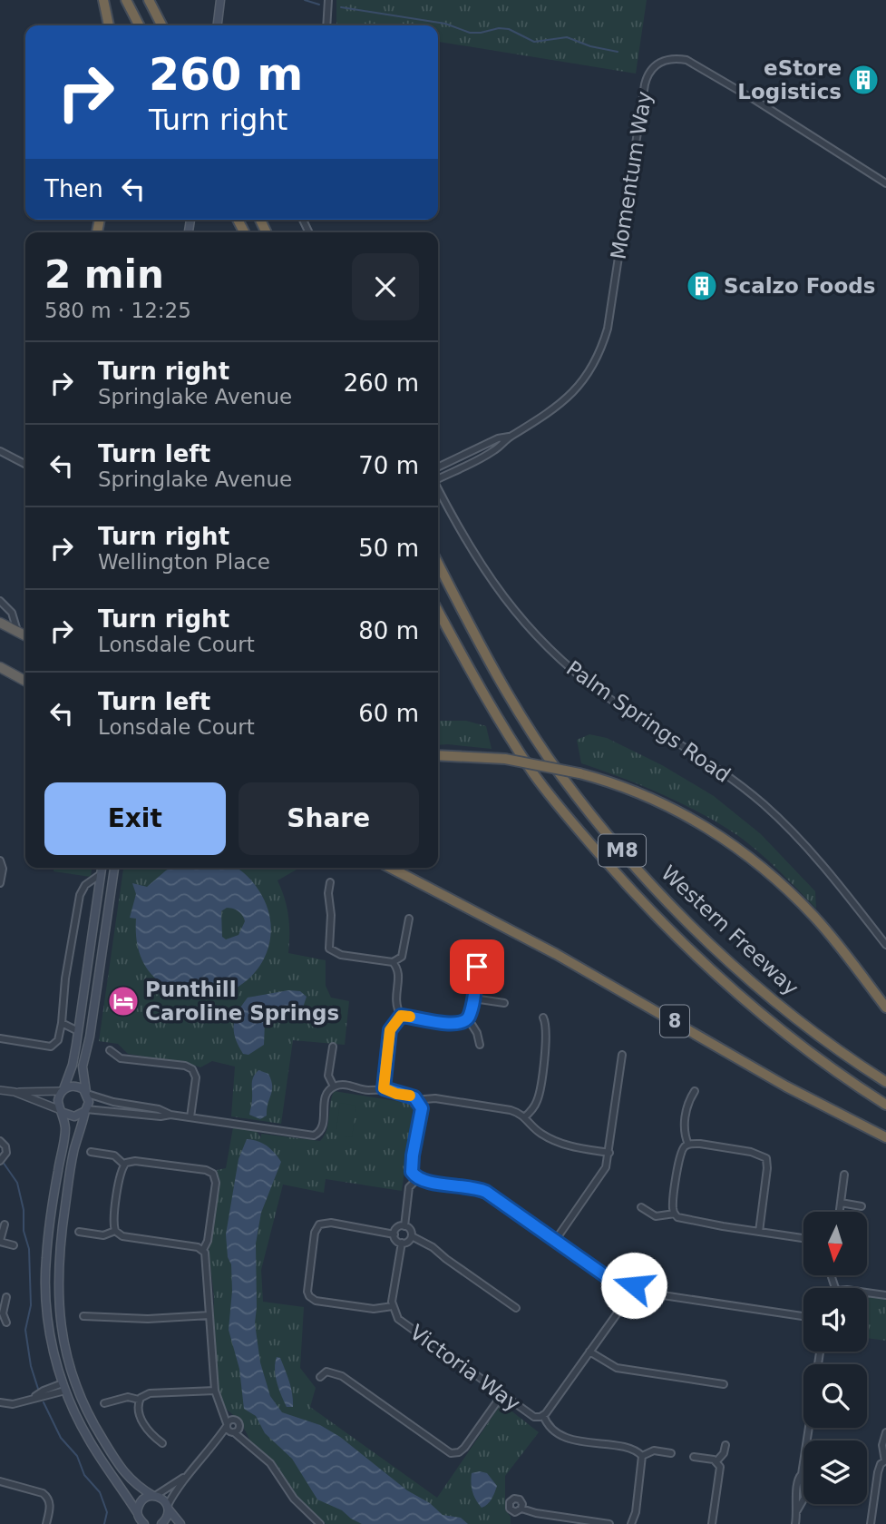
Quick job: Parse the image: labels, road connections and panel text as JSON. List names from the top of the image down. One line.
{"streets":{"highway":["M8","Western Freeway","8"],"street":["Momentum Way","Palm Springs Road","Victoria Way"]},"places":{"building":["eStore Logistics","Scalzo Foods"],"hotel":["Punthill Caroline Springs"]},"north":"bottom","page":{"turn":["260 m","Turn right"],"then":"Then","heading":["2 min","580 m · 12:25"],"list":[{"name":"Turn right","note":"Springlake Avenue","value":"260 m"},{"name":"Turn left","note":"Springlake Avenue","value":"70 m"},{"name":"Turn right","note":"Wellington Place","value":"50 m"},{"name":"Turn right","note":"Lonsdale Court","value":"80 m"},{"name":"Turn left","note":"Lonsdale Court","value":"60 m"}],"buttons":["Exit","Share"]}}
